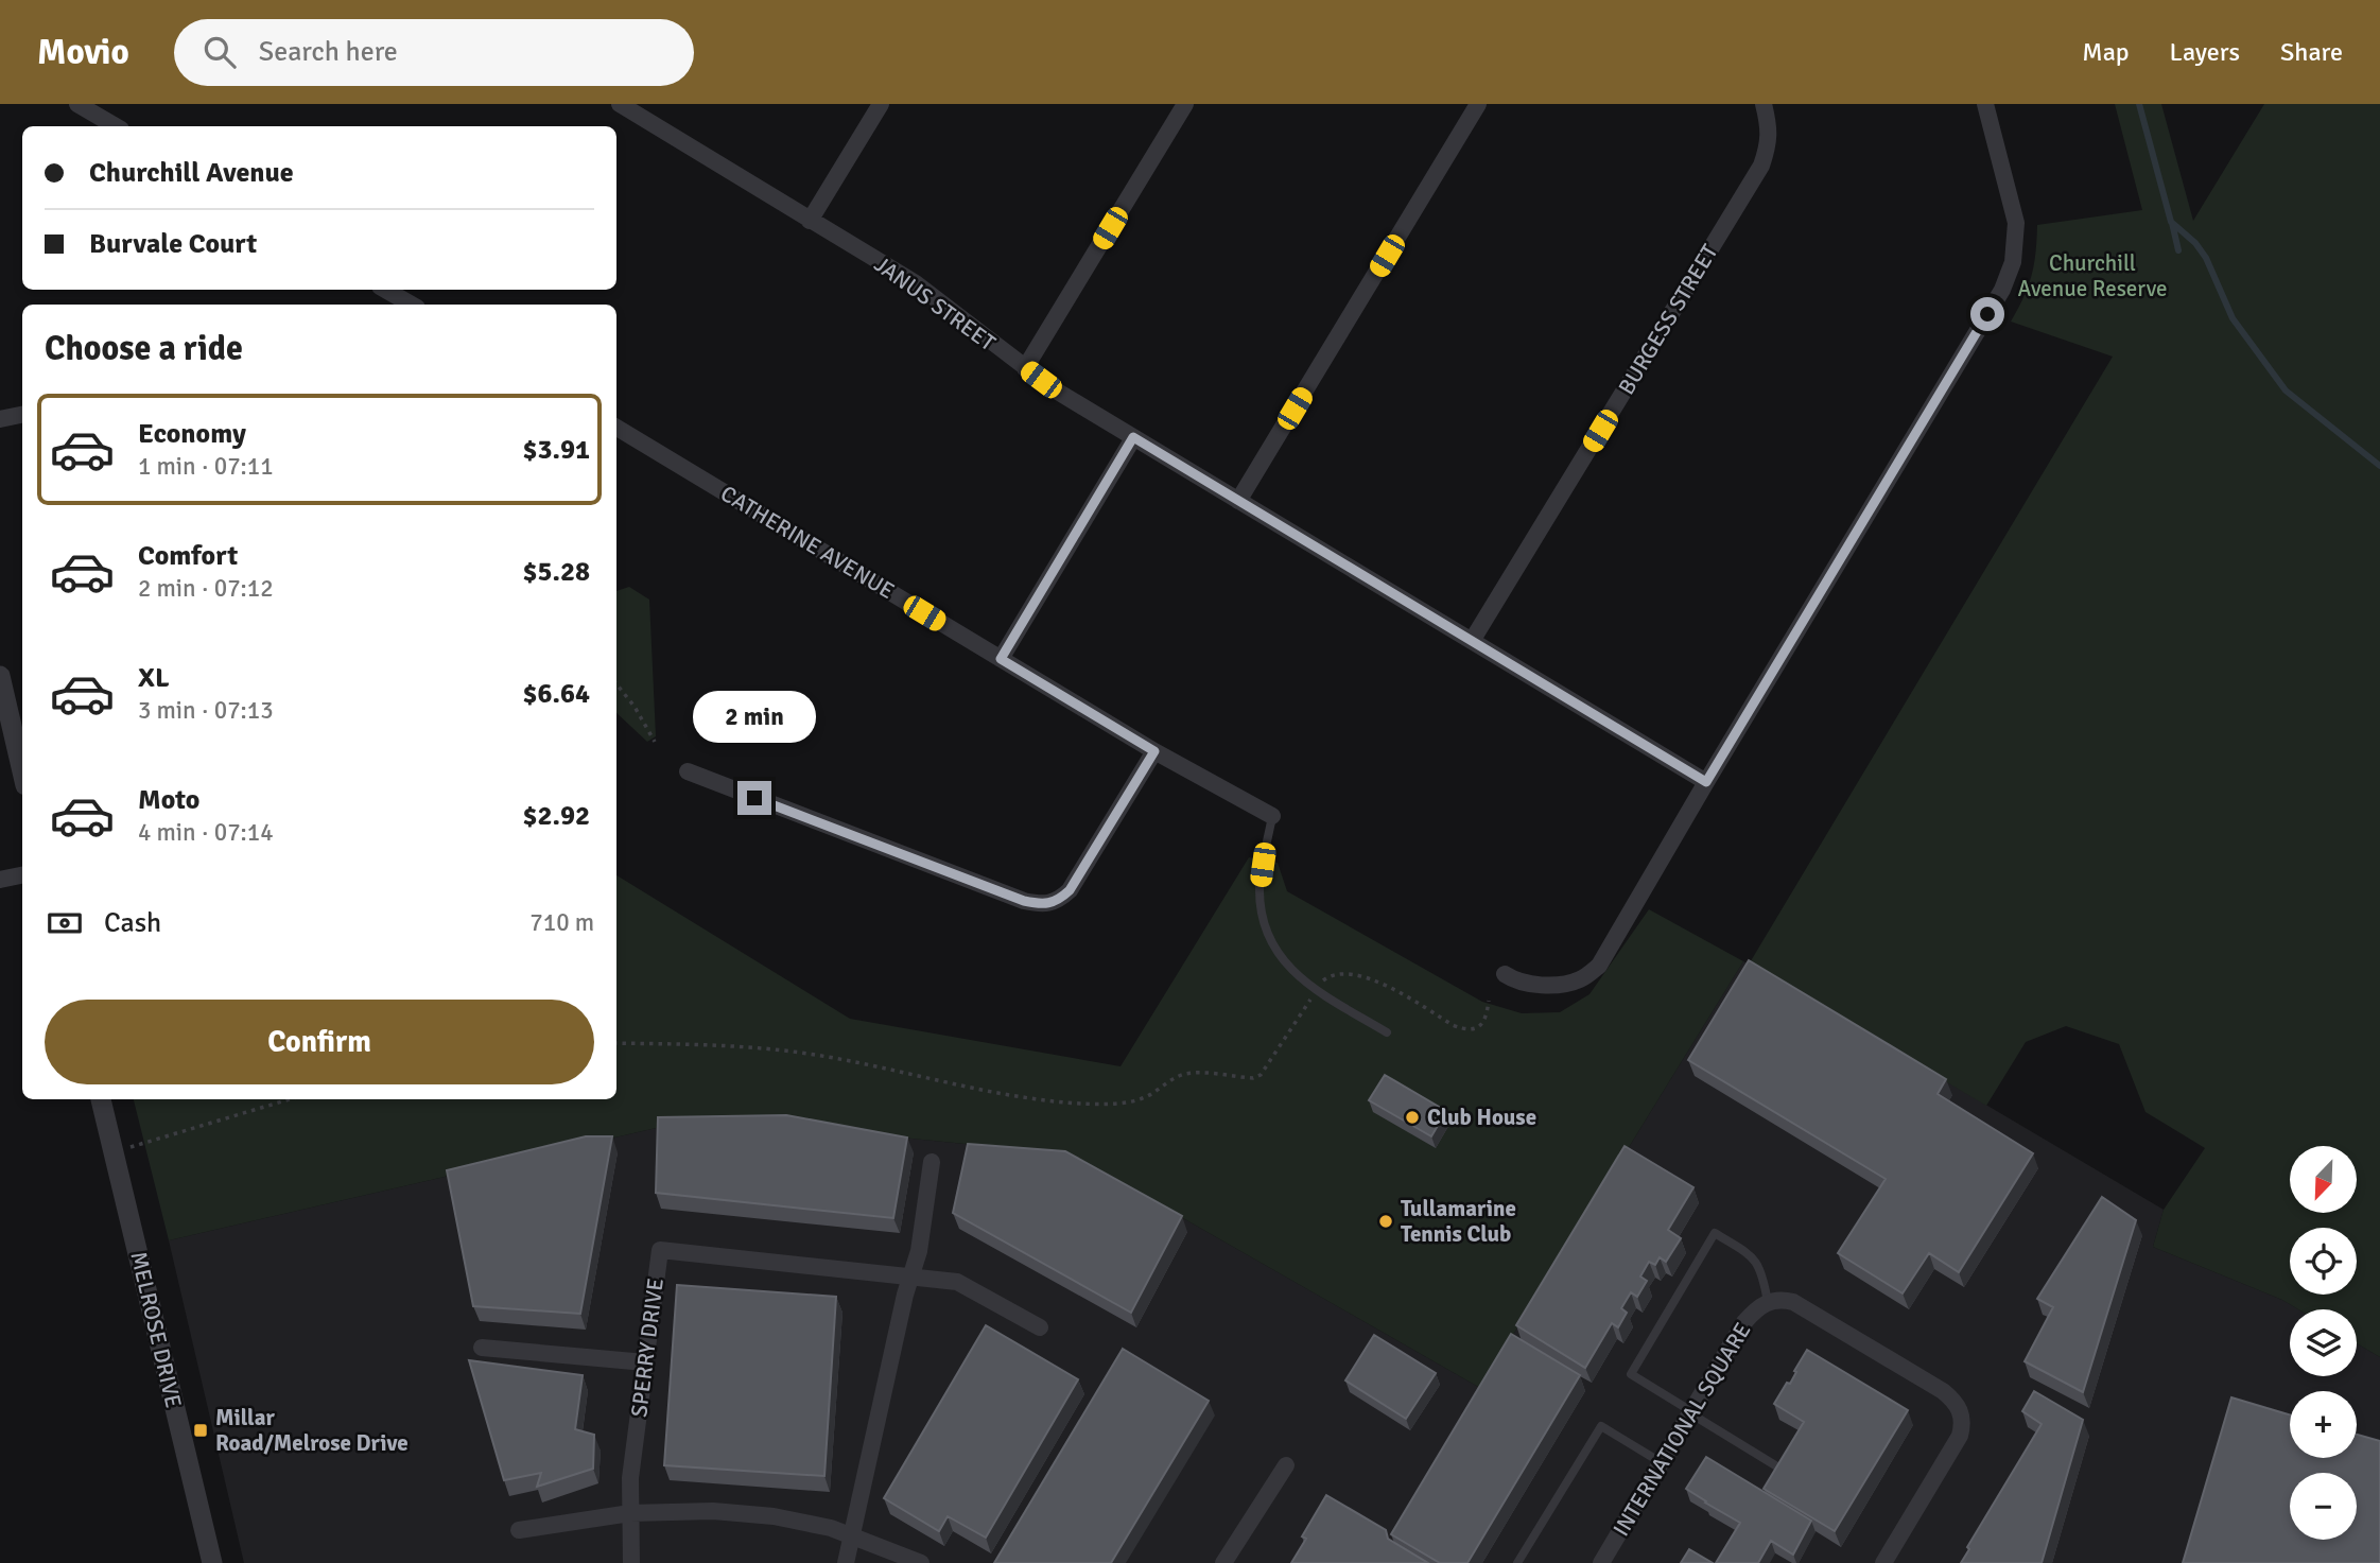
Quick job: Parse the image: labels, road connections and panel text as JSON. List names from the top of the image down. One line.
{"streets":{"street":["JANUS STREET","BURGESS STREET","CATHERINE AVENUE","MELROSE DRIVE","SPERRY DRIVE","INTERNATIONAL SQUARE"]},"crossings":[["JANUS STREET","BURGESS STREET"]],"parks":["Churchill Avenue Reserve"],"places":{"other":["Club House","Tullamarine Tennis Club"],"transit":["Millar Road/Melrose Drive"]},"north":"bottom left","page":{"header":"Movio","search":"Search here","nav":["Map","Layers","Share"],"banner":["Churchill Avenue","Burvale Court"],"heading":"Choose a ride","list":[{"name":"Economy","note":"1 min · 07:11","value":"$3.91"},{"name":"Comfort","note":"2 min · 07:12","value":"$5.28"},{"name":"XL","note":"3 min · 07:13","value":"$6.64"},{"name":"Moto","note":"4 min · 07:14","value":"$2.92"}],"bubble":"2 min","pay":["Cash","710 m"],"buttons":"Confirm","map_buttons":["+","−"]}}
